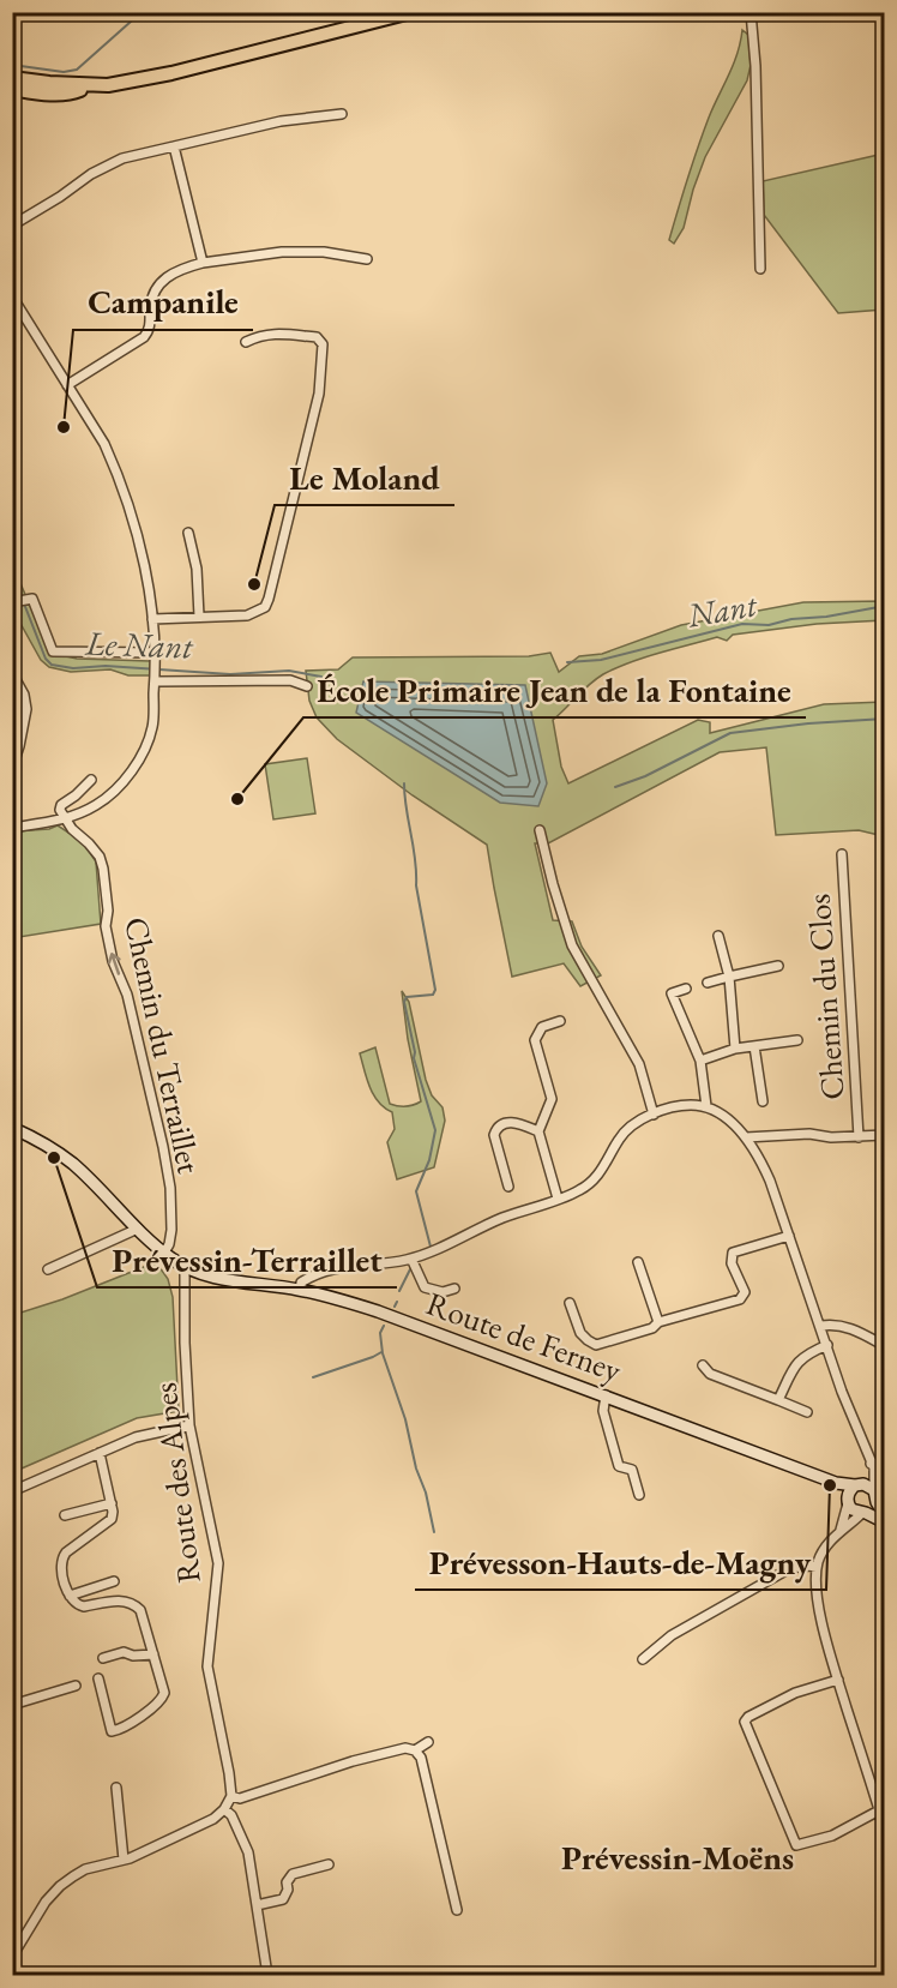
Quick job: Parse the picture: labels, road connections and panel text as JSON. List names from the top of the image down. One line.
{"streets":{"main road":["Route de Ferney"],"street":["Chemin du Clos","Chemin du Terraillet","Route des Alpes"]},"crossings":[["Chemin du Terraillet","Route de Ferney"],["Route de Ferney","Route des Alpes"]],"one_way":["Chemin du Terraillet"],"districts":["Prévessin-Moëns"],"water":["Nant","Le Nant"],"places":["Campanile","Le Moland","École Primaire Jean de la Fontaine","Prévessin-Terraillet","Prévesson-Hauts-de-Magny"]}
